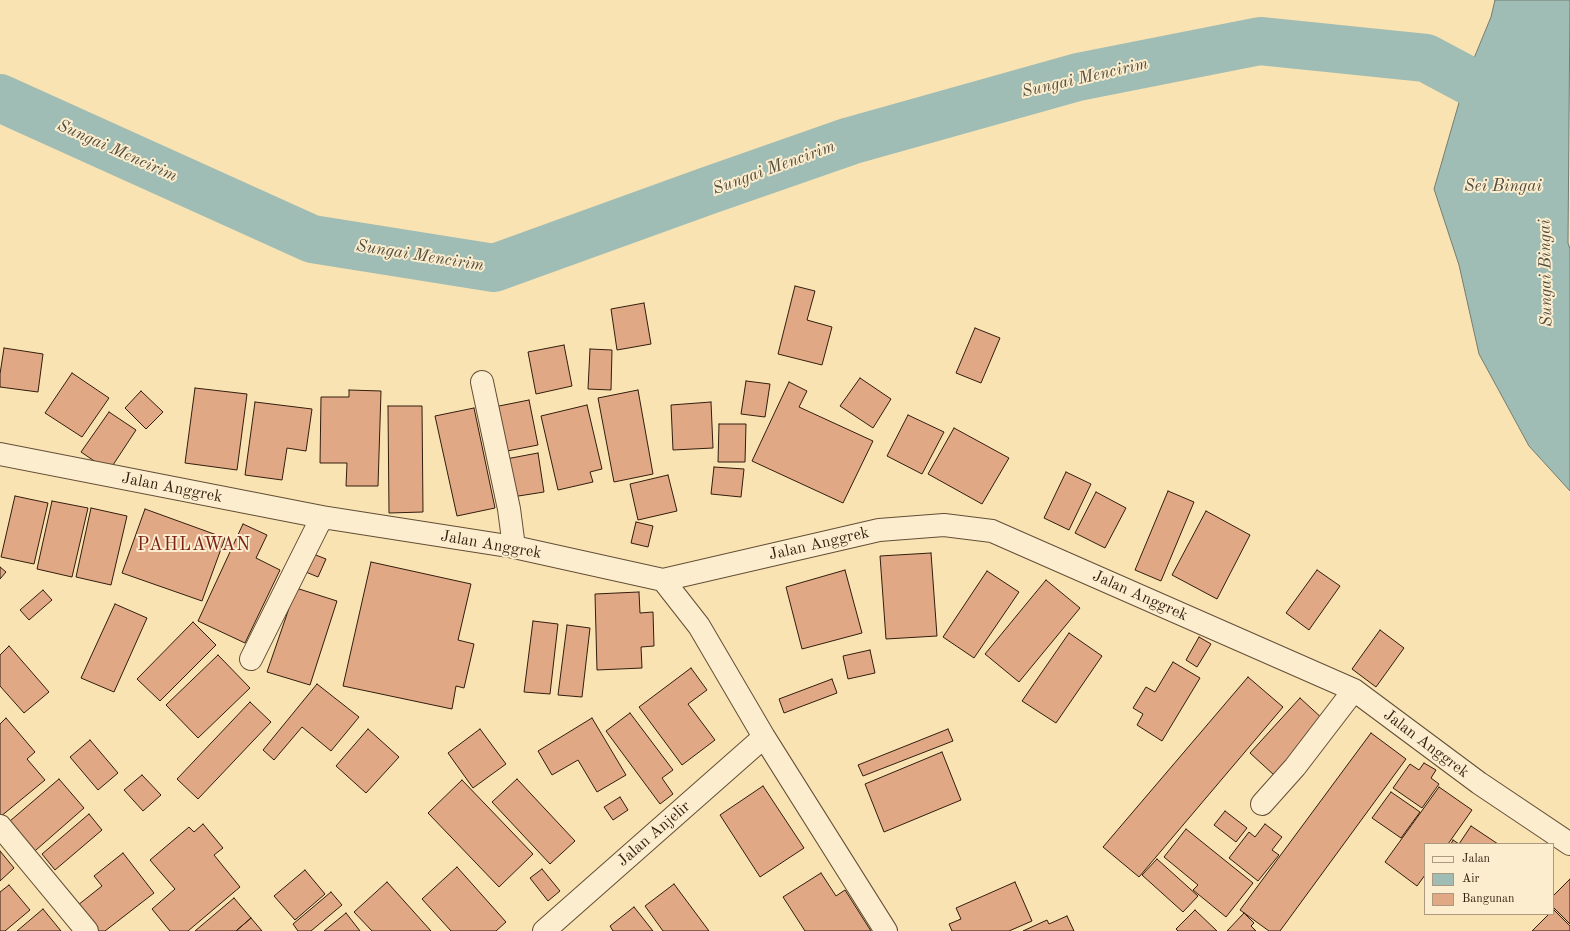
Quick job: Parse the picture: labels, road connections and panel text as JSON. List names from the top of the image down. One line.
{"streets":{"street":["Jalan Anggrek","Jalan Anjelir"]},"districts":["PAHLAWAN"],"water":["Sungai Mencirim","Sei Bingai","Sungai Bingai"],"legend":["Jalan","Air","Bangunan"]}
